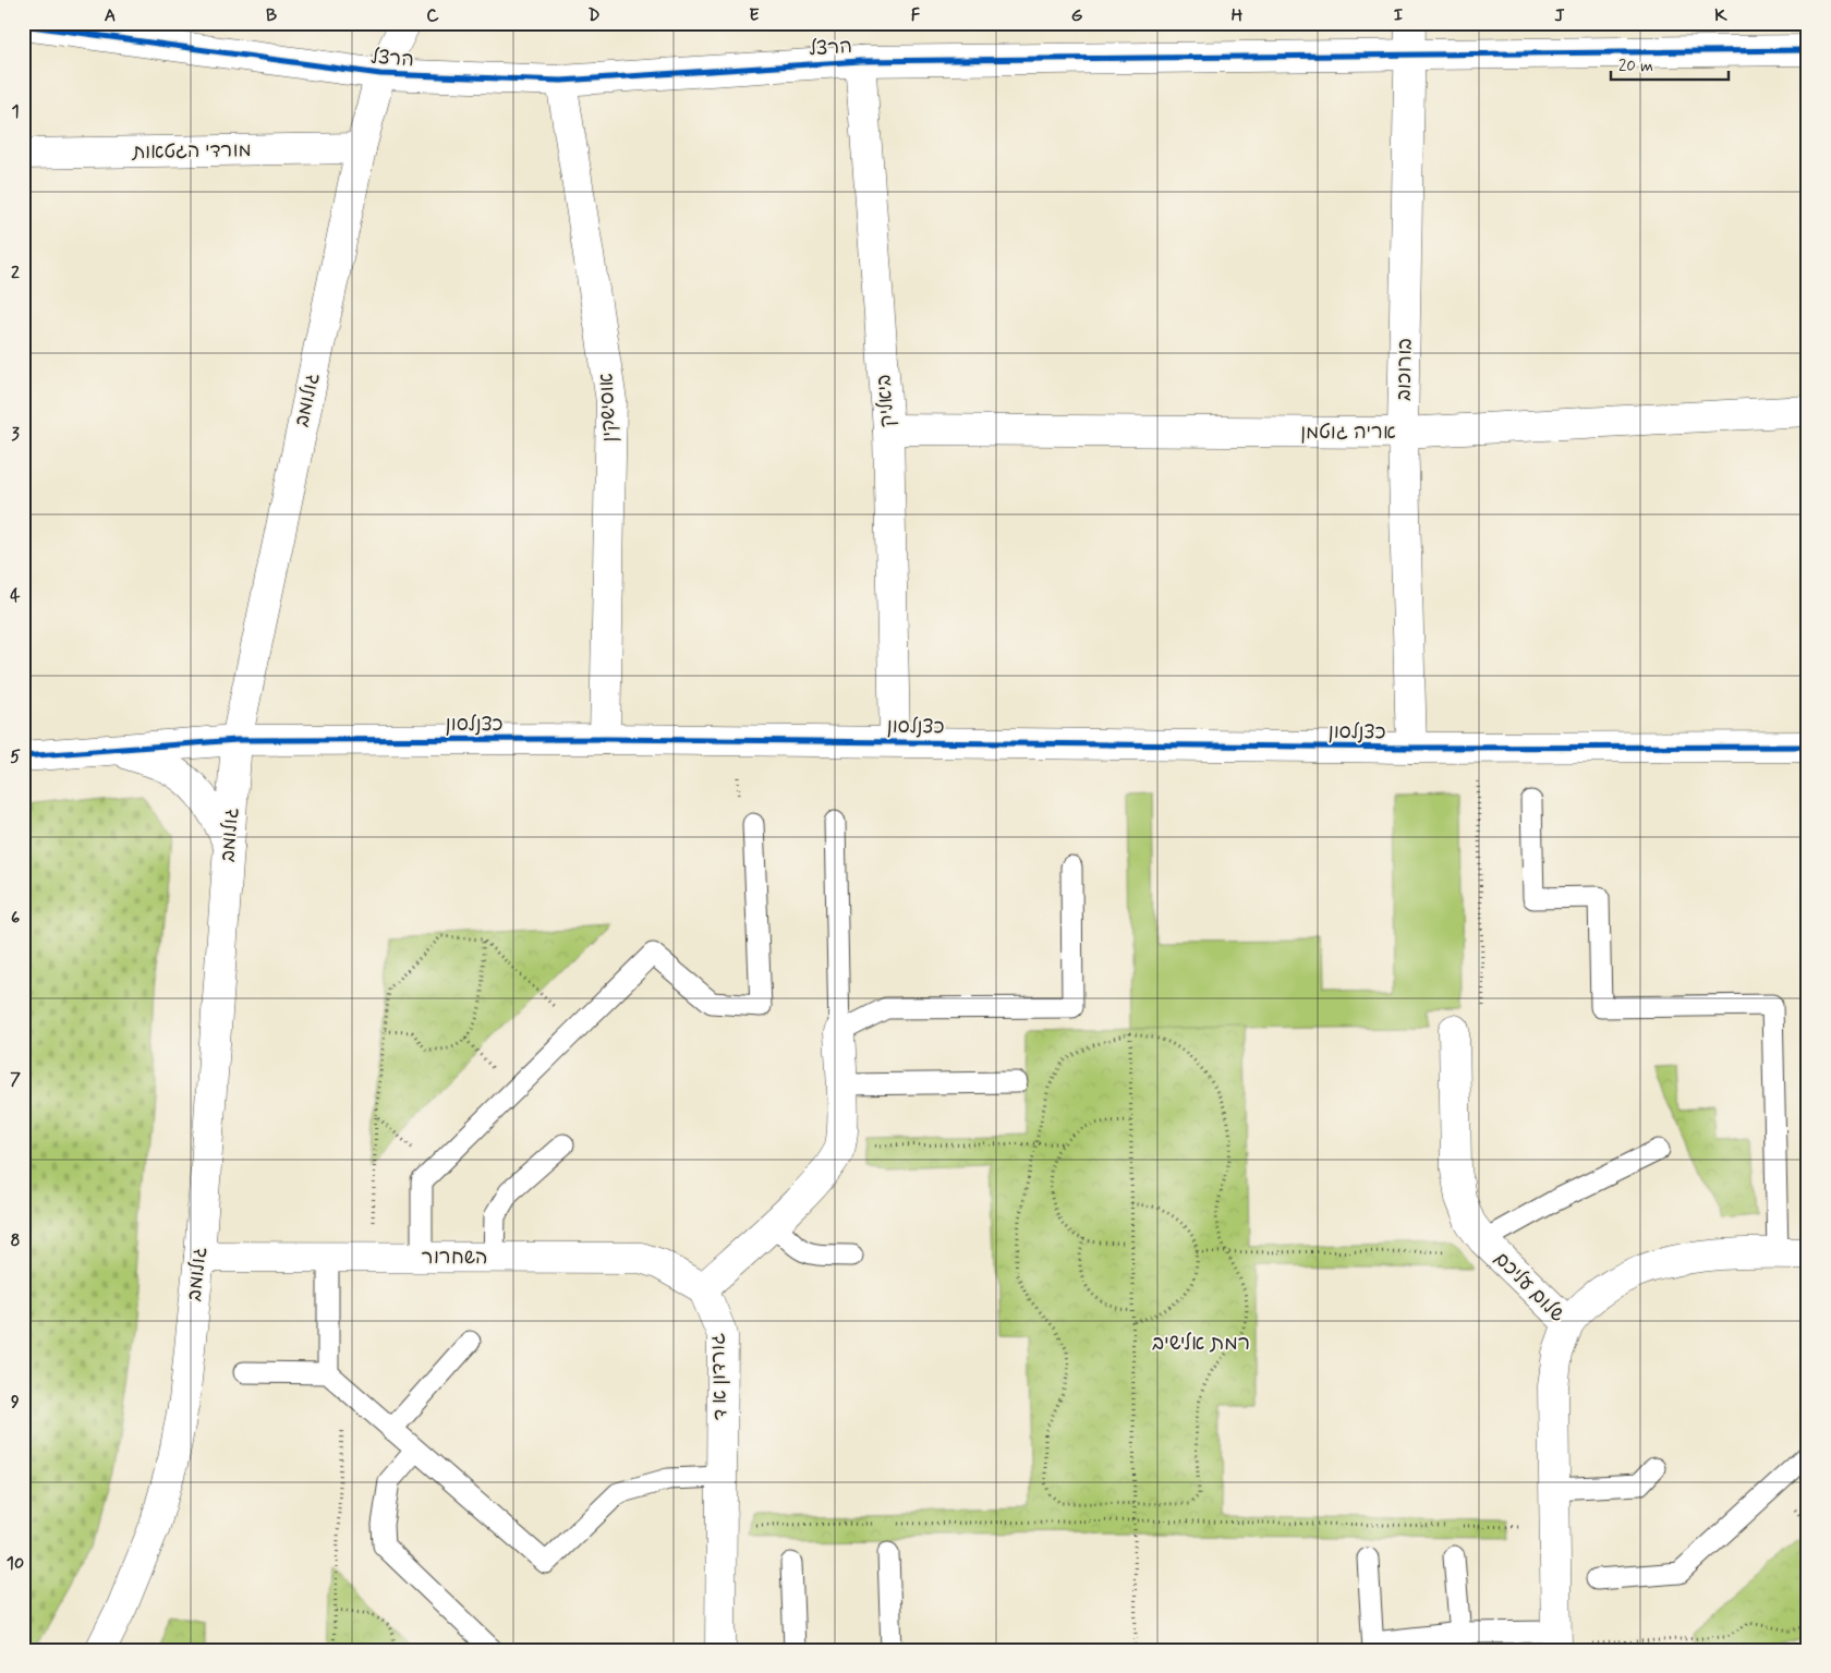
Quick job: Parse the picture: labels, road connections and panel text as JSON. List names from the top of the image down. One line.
{"streets":{"street":["הרצל","מורדי הגטאות","בורוכוב","גולומב","ביאליק","אוסישקין","אריה גוטמן","כצנלסון","השחרור","שלום עליכם","גורדון א ד"]},"crossings":[["הרצל","בורוכוב"],["הרצל","גולומב"],["הרצל","ביאליק"],["הרצל","אוסישקין"],["מורדי הגטאות","גולומב"],["בורוכוב","אריה גוטמן"],["בורוכוב","כצנלסון"],["גולומב","כצנלסון"],["גולומב","השחרור"],["ביאליק","אריה גוטמן"],["ביאליק","כצנלסון"],["אוסישקין","כצנלסון"],["השחרור","גורדון א ד"]],"districts":["רמת אלישיב"],"scale_bar":"20 m","grid":{"columns":["A","B","C","D","E","F","G","H","I","J","K"],"rows":["1","2","3","4","5","6","7","8","9","10"]}}
